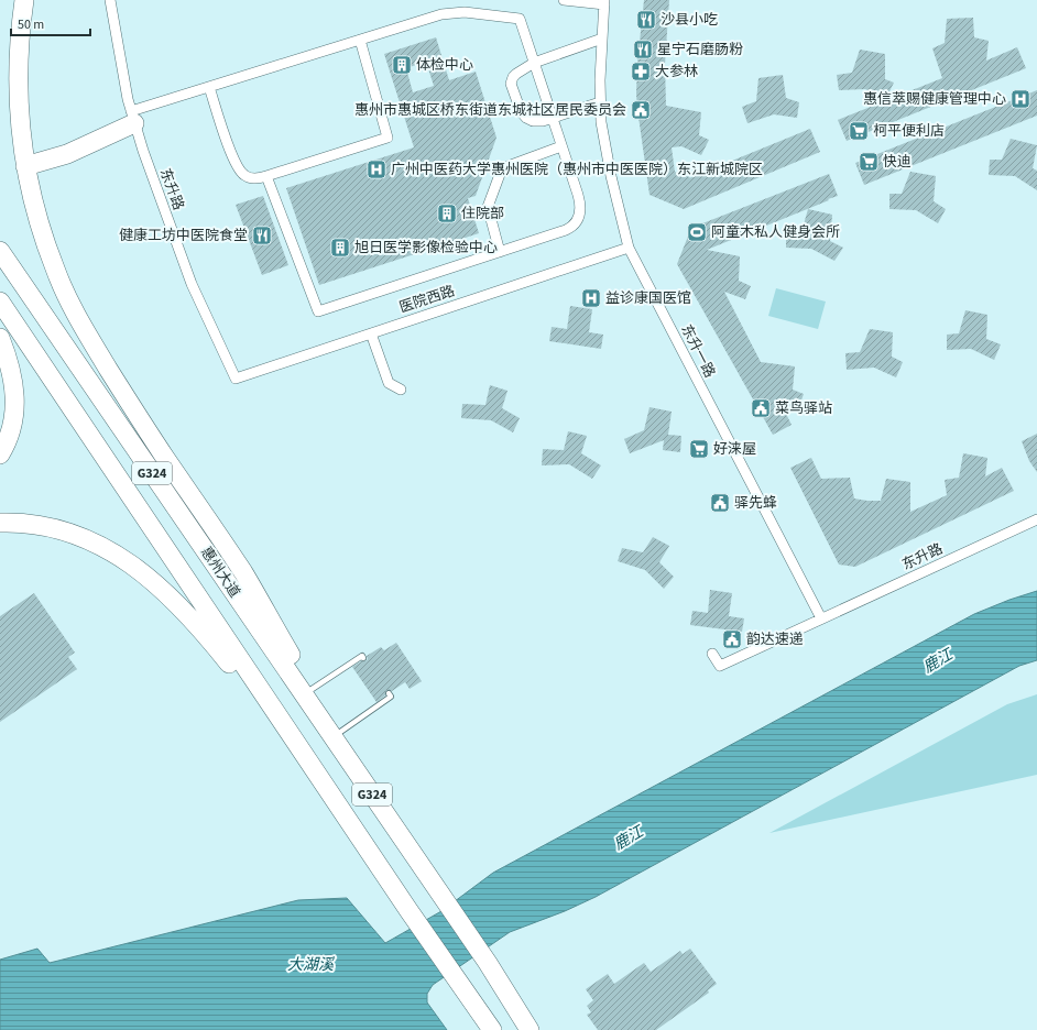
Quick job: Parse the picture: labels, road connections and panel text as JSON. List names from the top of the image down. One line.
{"streets":{"highway":["G324","惠州大道"],"street":["东升路","医院西路","东升一路"]},"crossings":[["东升路","医院西路"],["东升路","东升一路"],["医院西路","东升一路"]],"water":["鹿江","大湖溪"],"places":{"restaurant":["沙县小吃","星宁石磨肠粉","健康工坊中医院食堂"],"building":["体检中心","住院部","旭日医学影像检验中心"],"pharmacy":["大参林"],"hospital":["惠信萃赐健康管理中心","广州中医药大学惠州医院（惠州市中医医院）东江新城院区","益诊康国医馆"],"public building":["惠州市惠城区桥东街道东城社区居民委员会","菜鸟驿站","驿先蜂","韵达速递"],"supermarket":["柯平便利店","快迪","好涞屋"],"sports":["阿童木私人健身会所"]},"scale_bar":"50 m"}
